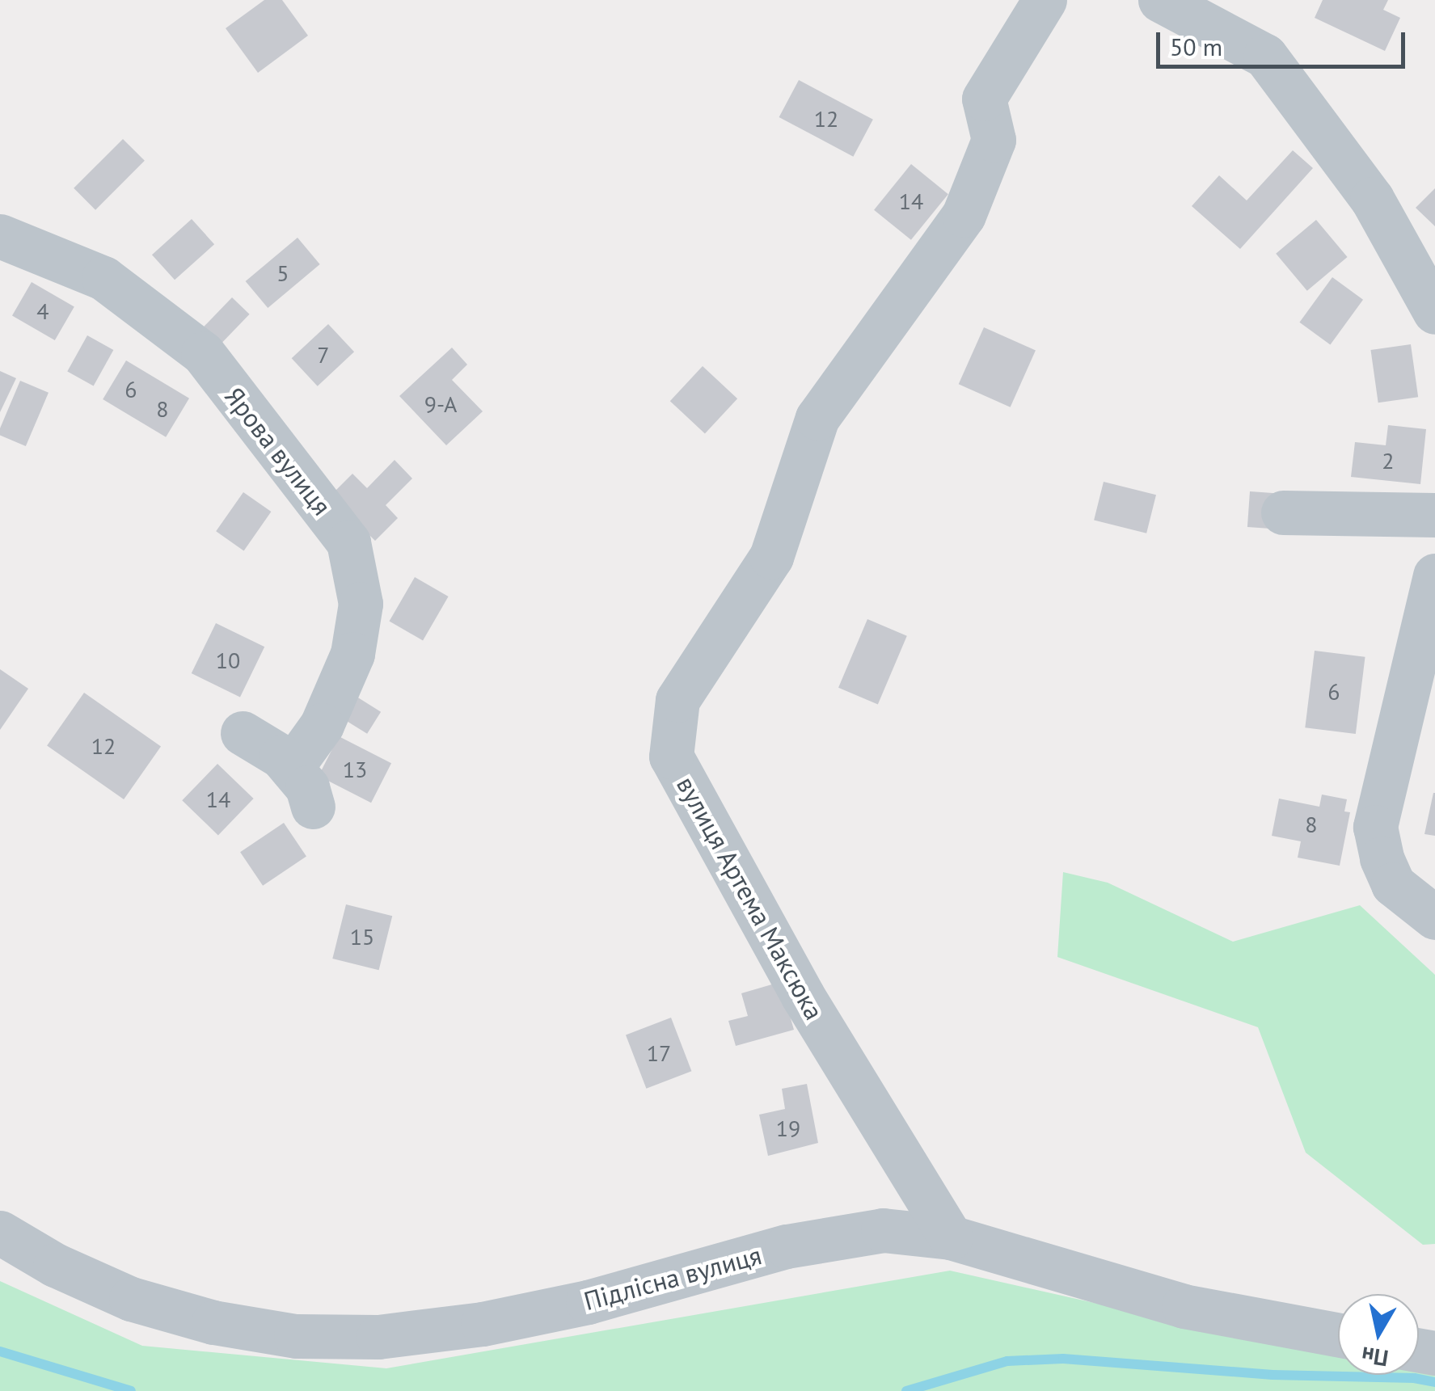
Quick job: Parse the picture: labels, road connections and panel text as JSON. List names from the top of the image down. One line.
{"streets":{"street":["Ярова вулиця","вулиця Артема Максюка","Підлісна вулиця"]},"crossings":[["вулиця Артема Максюка","Підлісна вулиця"]],"house_numbers":["12","14","5","4","7","6","9-А","8","2","10","6","12","13","14","8","15","17","19"],"scale_bar":"50 m","north":"bottom"}
